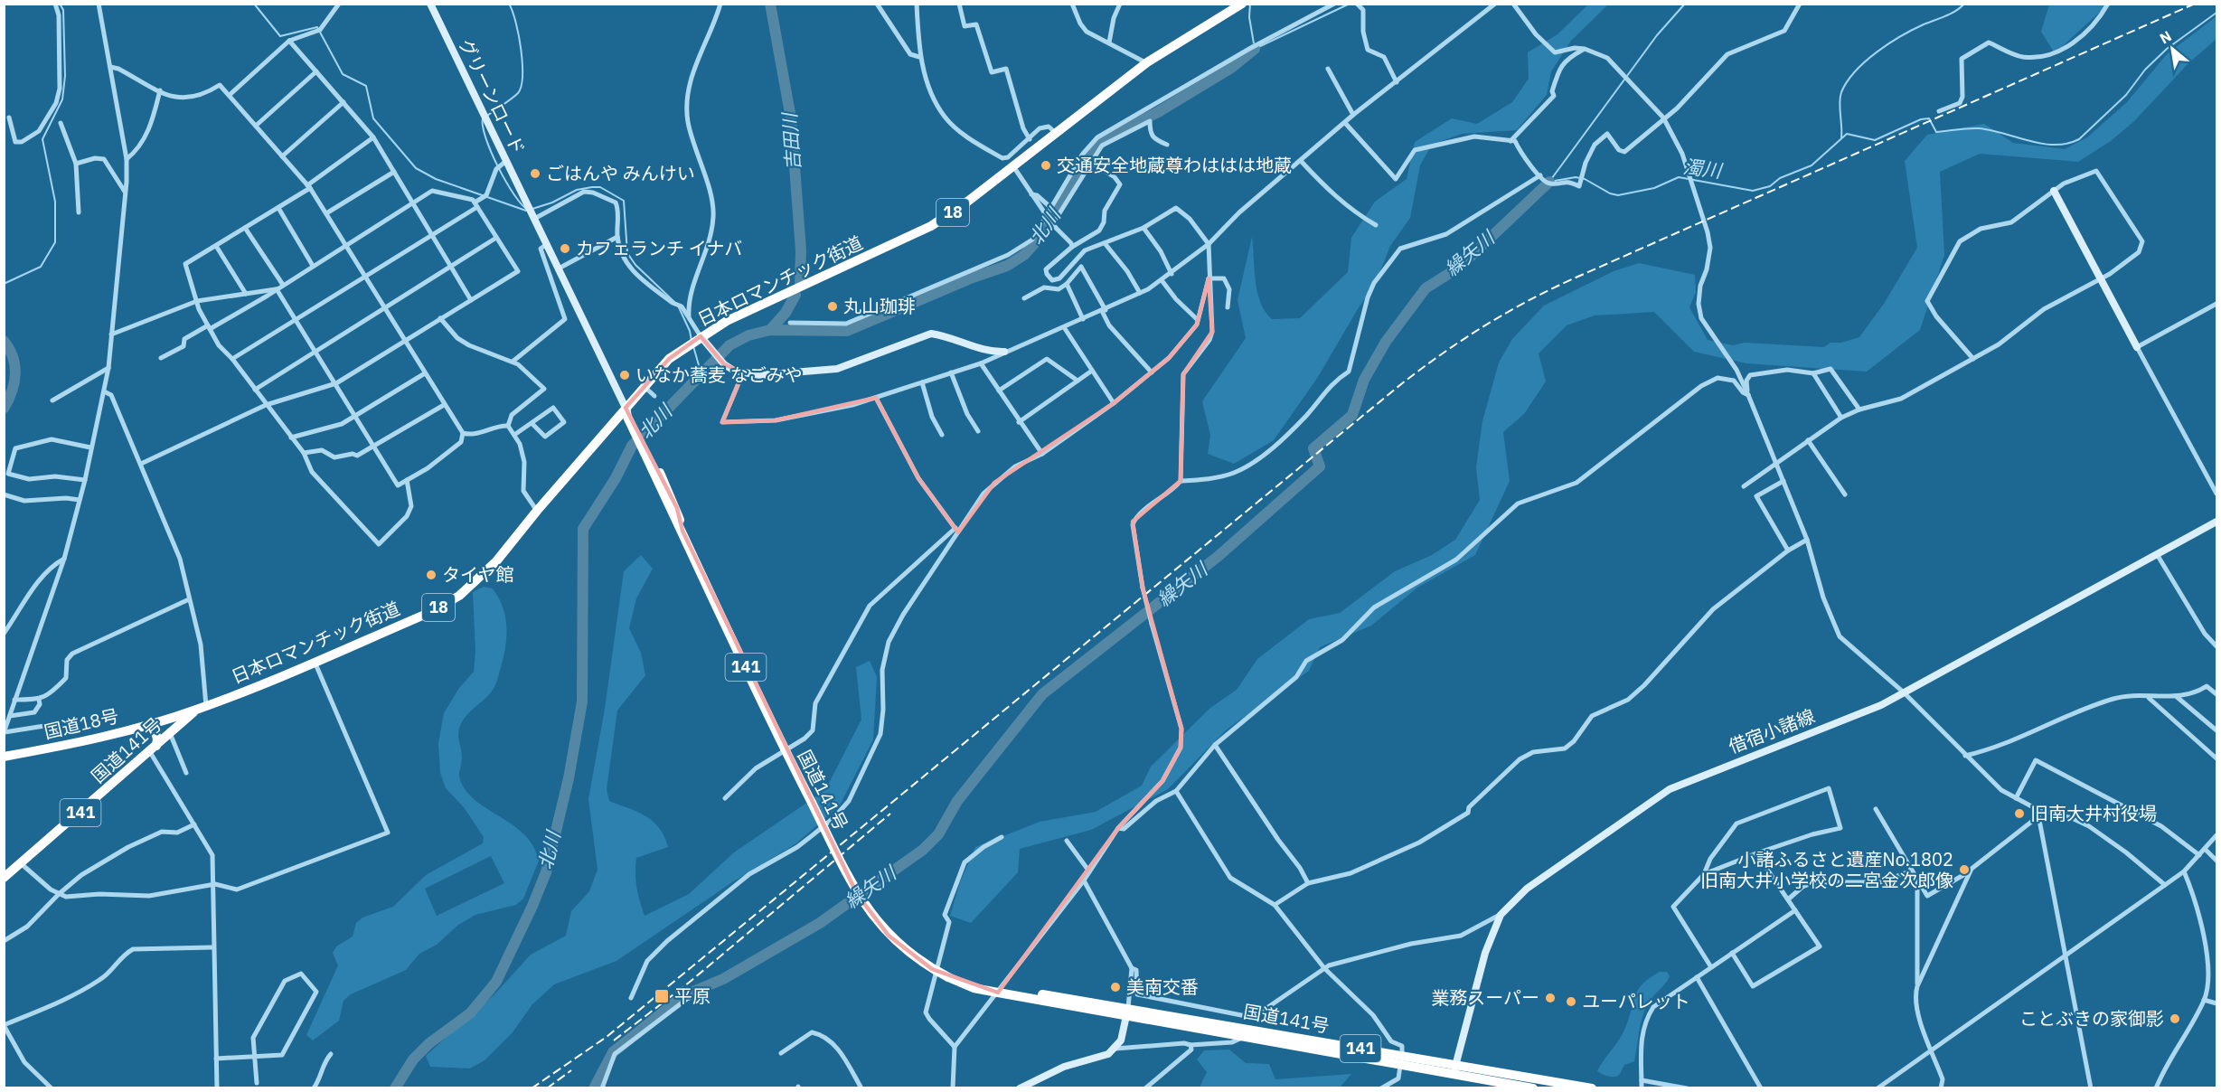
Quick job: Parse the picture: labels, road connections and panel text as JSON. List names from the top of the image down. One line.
{"streets":{"highway":["18","日本ロマンチック街道","141","国道18号","国道141号"],"main road":["グリーンロード","借宿小諸線"]},"crossings":[["グリーンロード","日本ロマンチック街道"],["グリーンロード","国道141号"],["日本ロマンチック街道","国道18号"],["日本ロマンチック街道","国道141号"],["国道18号","国道141号"],["借宿小諸線","国道141号"]],"water":["吉田川","濁川","北川","繰矢川"],"places":{"other":["交通安全地蔵尊わははは地蔵","ごはんや みんけい","カフェランチ イナバ","丸山珈琲","いなか蕎麦 なごみや","タイヤ館","旧南大井村役場","小諸ふるさと遺産No.1802 旧南大井小学校の二宮金次郎像","美南交番","業務スーパー","ユーパレット","ことぶきの家御影"],"transit":["平原"]},"north":"top left"}
